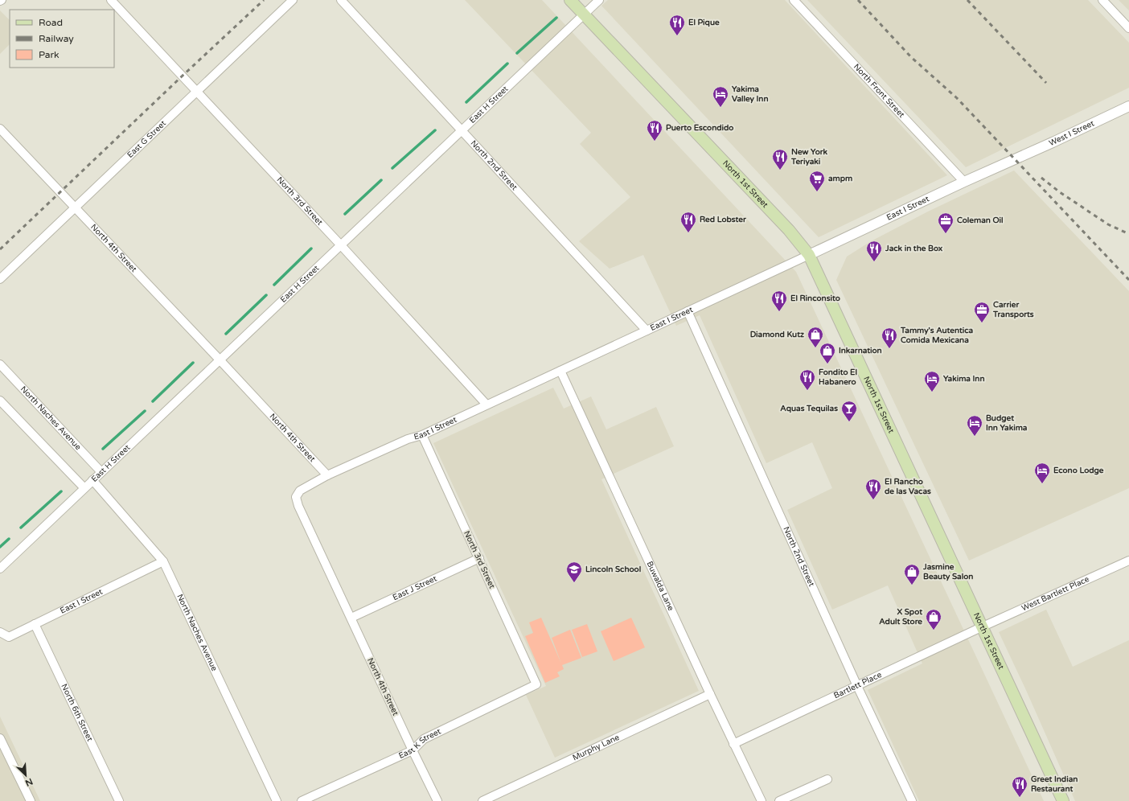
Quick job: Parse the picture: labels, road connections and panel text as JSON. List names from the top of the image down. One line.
{"streets":{"main road":["North 1st Street"],"street":["North Front Street","East H Street","West I Street","East G Street","North 2nd Street","North 3rd Street","East I Street","North 4th Street","North Naches Avenue","Buwalda Lane","East J Street","West Bartlett Place","Bartlett Place","North 6th Street","East K Street","Murphy Lane"]},"crossings":[["North Front Street","East I Street"],["East H Street","North 2nd Street"],["East H Street","North 1st Street"],["East H Street","North 3rd Street"],["East H Street","North 4th Street"],["East H Street","North Naches Avenue"],["West I Street","East I Street"],["East G Street","North 3rd Street"],["East G Street","North 4th Street"],["North 2nd Street","East I Street"],["North 2nd Street","Bartlett Place"],["North 1st Street","East I Street"],["North 1st Street","West Bartlett Place"],["North 1st Street","Bartlett Place"],["North 3rd Street","East I Street"],["North 3rd Street","East J Street"],["North 3rd Street","East K Street"],["East I Street","North 4th Street"],["East I Street","North Naches Avenue"],["East I Street","Buwalda Lane"],["East I Street","North 6th Street"],["North 4th Street","East J Street"],["North 4th Street","East K Street"],["Buwalda Lane","Bartlett Place"],["Buwalda Lane","Murphy Lane"],["West Bartlett Place","Bartlett Place"]],"places":{"restaurant":["El Pique","Puerto Escondido","New York Teriyaki","Red Lobster","Jack in the Box","El Rinconsito","Tammy's Autentica Comida Mexicana","Fondito El Habanero","El Rancho de las Vacas","Greet Indian Restaurant"],"hotel":["Yakima Valley Inn","Yakima Inn","Budget Inn Yakima","Econo Lodge"],"supermarket":["ampm"],"office":["Coleman Oil","Carrier Transports"],"shop":["Diamond Kutz","Inkarnation","Jasmine Beauty Salon","X Spot Adult Store"],"bar":["Aquas Tequilas"],"school or university":["Lincoln School"]},"legend":["Road","Railway","Park"],"north":"bottom right"}
